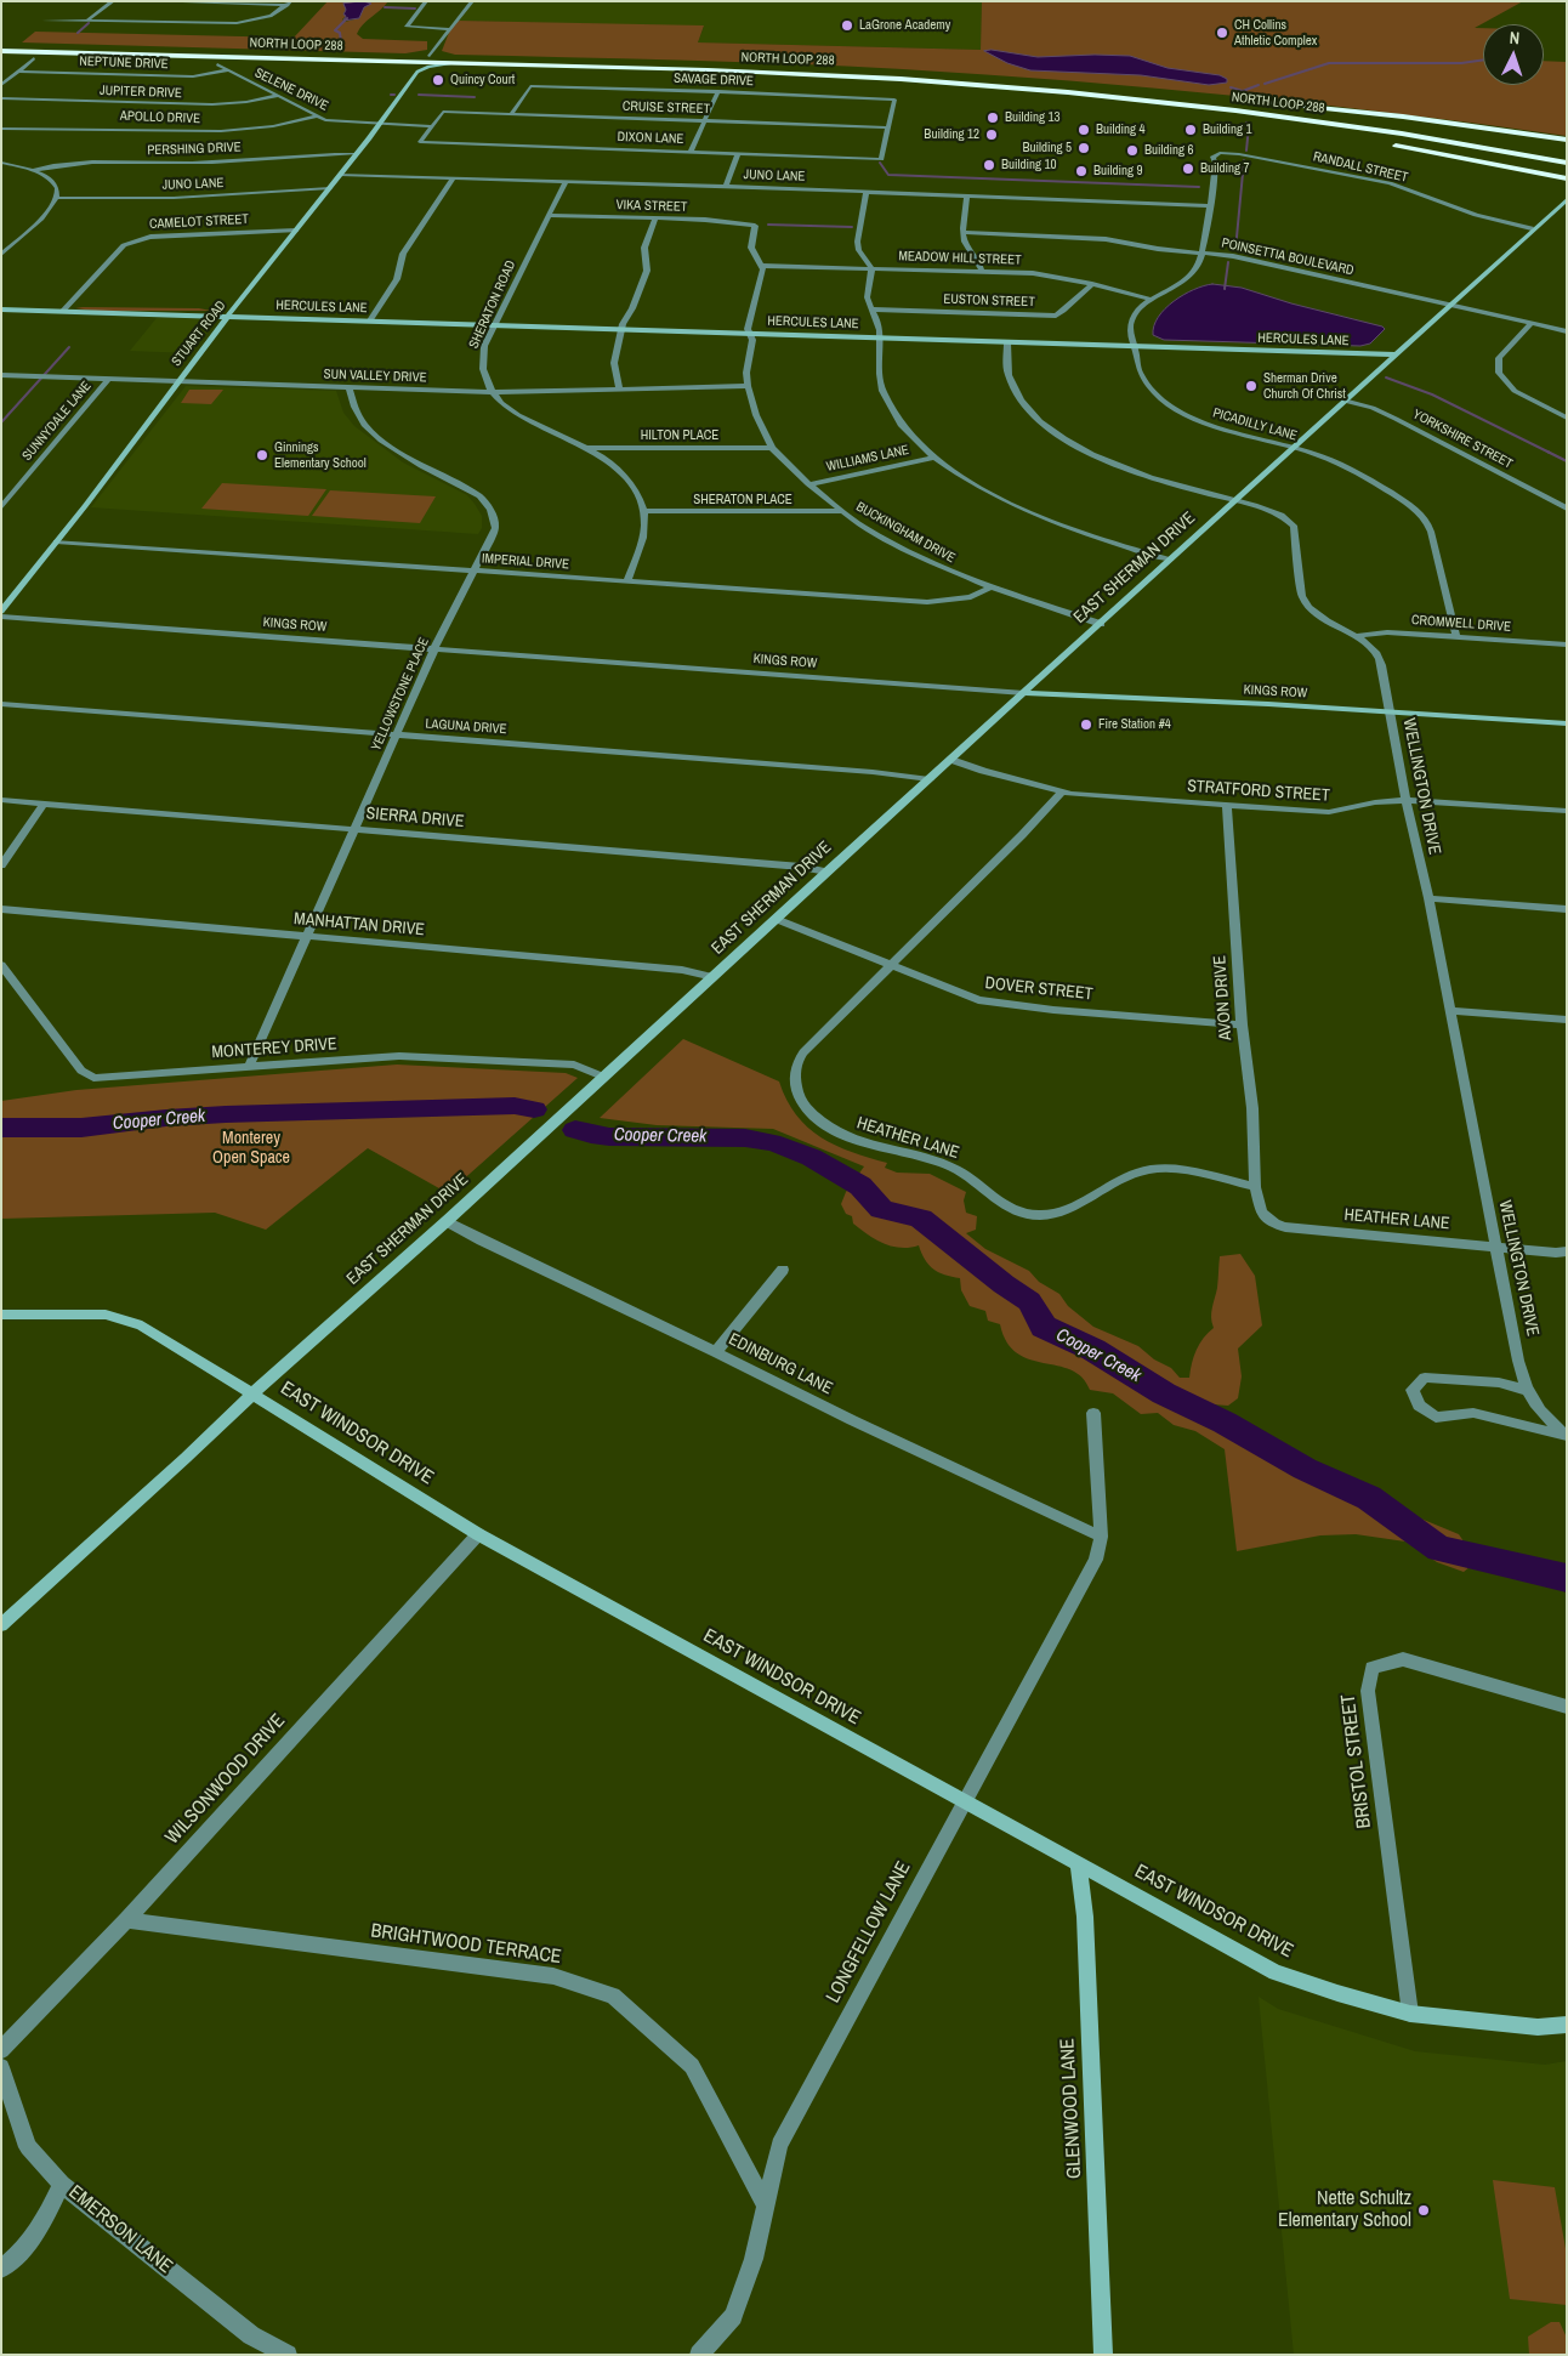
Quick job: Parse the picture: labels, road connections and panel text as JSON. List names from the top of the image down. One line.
{"streets":{"highway":["NORTH LOOP 288"],"street":["NEPTUNE DRIVE","SAVAGE DRIVE","SELENE DRIVE","JUPITER DRIVE","CRUISE STREET","APOLLO DRIVE","DIXON LANE","PERSHING DRIVE","RANDALL STREET","JUNO LANE","VIKA STREET","CAMELOT STREET","POINSETTIA BOULEVARD","MEADOW HILL STREET","EUSTON STREET","SHERATON ROAD","HERCULES LANE","STUART ROAD","SUN VALLEY DRIVE","SUNNYDALE LANE","PICADILLY LANE","HILTON PLACE","YORKSHIRE STREET","WILLIAMS LANE","SHERATON PLACE","BUCKINGHAM DRIVE","IMPERIAL DRIVE","EAST SHERMAN DRIVE","CROMWELL DRIVE","KINGS ROW","YELLOWSTONE PLACE","LAGUNA DRIVE","WELLINGTON DRIVE","STRATFORD STREET","SIERRA DRIVE","MANHATTAN DRIVE","DOVER STREET","AVON DRIVE","MONTEREY DRIVE","HEATHER LANE","EDINBURG LANE","EAST WINDSOR DRIVE","BRISTOL STREET","WILSONWOOD DRIVE","LONGFELLOW LANE","BRIGHTWOOD TERRACE","GLENWOOD LANE","EMERSON LANE"]},"crossings":[["NEPTUNE DRIVE","SELENE DRIVE"],["SAVAGE DRIVE","CRUISE STREET"],["SAVAGE DRIVE","DIXON LANE"],["SELENE DRIVE","JUPITER DRIVE"],["SELENE DRIVE","CRUISE STREET"],["SELENE DRIVE","APOLLO DRIVE"],["SELENE DRIVE","DIXON LANE"],["SELENE DRIVE","STUART ROAD"],["CRUISE STREET","DIXON LANE"],["PERSHING DRIVE","STUART ROAD"],["RANDALL STREET","PICADILLY LANE"],["RANDALL STREET","EAST SHERMAN DRIVE"],["JUNO LANE","SHERATON ROAD"],["JUNO LANE","STUART ROAD"],["JUNO LANE","PICADILLY LANE"],["VIKA STREET","SHERATON ROAD"],["VIKA STREET","BUCKINGHAM DRIVE"],["CAMELOT STREET","HERCULES LANE"],["CAMELOT STREET","STUART ROAD"],["POINSETTIA BOULEVARD","PICADILLY LANE"],["POINSETTIA BOULEVARD","EAST SHERMAN DRIVE"],["MEADOW HILL STREET","EUSTON STREET"],["MEADOW HILL STREET","PICADILLY LANE"],["MEADOW HILL STREET","BUCKINGHAM DRIVE"],["SHERATON ROAD","HERCULES LANE"],["SHERATON ROAD","SUN VALLEY DRIVE"],["SHERATON ROAD","HILTON PLACE"],["SHERATON ROAD","SHERATON PLACE"],["HERCULES LANE","STUART ROAD"],["HERCULES LANE","PICADILLY LANE"],["HERCULES LANE","BUCKINGHAM DRIVE"],["HERCULES LANE","EAST SHERMAN DRIVE"],["HERCULES LANE","WELLINGTON DRIVE"],["STUART ROAD","SUN VALLEY DRIVE"],["STUART ROAD","IMPERIAL DRIVE"],["SUN VALLEY DRIVE","SUNNYDALE LANE"],["SUN VALLEY DRIVE","BUCKINGHAM DRIVE"],["SUN VALLEY DRIVE","YELLOWSTONE PLACE"],["PICADILLY LANE","EAST SHERMAN DRIVE"],["PICADILLY LANE","CROMWELL DRIVE"],["HILTON PLACE","BUCKINGHAM DRIVE"],["YORKSHIRE STREET","EAST SHERMAN DRIVE"],["WILLIAMS LANE","BUCKINGHAM DRIVE"],["SHERATON PLACE","BUCKINGHAM DRIVE"],["BUCKINGHAM DRIVE","IMPERIAL DRIVE"],["BUCKINGHAM DRIVE","EAST SHERMAN DRIVE"],["IMPERIAL DRIVE","YELLOWSTONE PLACE"],["EAST SHERMAN DRIVE","KINGS ROW"],["EAST SHERMAN DRIVE","LAGUNA DRIVE"],["EAST SHERMAN DRIVE","WELLINGTON DRIVE"],["EAST SHERMAN DRIVE","STRATFORD STREET"],["EAST SHERMAN DRIVE","SIERRA DRIVE"],["EAST SHERMAN DRIVE","MANHATTAN DRIVE"],["EAST SHERMAN DRIVE","DOVER STREET"],["EAST SHERMAN DRIVE","MONTEREY DRIVE"],["EAST SHERMAN DRIVE","EDINBURG LANE"],["EAST SHERMAN DRIVE","EAST WINDSOR DRIVE"],["CROMWELL DRIVE","WELLINGTON DRIVE"],["KINGS ROW","YELLOWSTONE PLACE"],["KINGS ROW","WELLINGTON DRIVE"],["YELLOWSTONE PLACE","LAGUNA DRIVE"],["YELLOWSTONE PLACE","SIERRA DRIVE"],["YELLOWSTONE PLACE","MANHATTAN DRIVE"],["YELLOWSTONE PLACE","MONTEREY DRIVE"],["WELLINGTON DRIVE","STRATFORD STREET"],["WELLINGTON DRIVE","HEATHER LANE"],["STRATFORD STREET","AVON DRIVE"],["STRATFORD STREET","HEATHER LANE"],["DOVER STREET","AVON DRIVE"],["DOVER STREET","HEATHER LANE"],["AVON DRIVE","HEATHER LANE"],["EDINBURG LANE","LONGFELLOW LANE"],["EAST WINDSOR DRIVE","BRISTOL STREET"],["EAST WINDSOR DRIVE","WILSONWOOD DRIVE"],["EAST WINDSOR DRIVE","LONGFELLOW LANE"],["EAST WINDSOR DRIVE","GLENWOOD LANE"],["WILSONWOOD DRIVE","BRIGHTWOOD TERRACE"],["LONGFELLOW LANE","BRIGHTWOOD TERRACE"]],"water":["Cooper Creek"],"parks":["Monterey Open Space"],"places":["LaGrone Academy","CH Collins Athletic Complex","Quincy Court","Building 13","Building 4","Building 1","Building 12","Building 5","Building 6","Building 10","Building 7","Building 9","Sherman Drive Church Of Christ","Ginnings Elementary School","Fire Station #4","Nette Schultz Elementary School"],"north":"top"}
